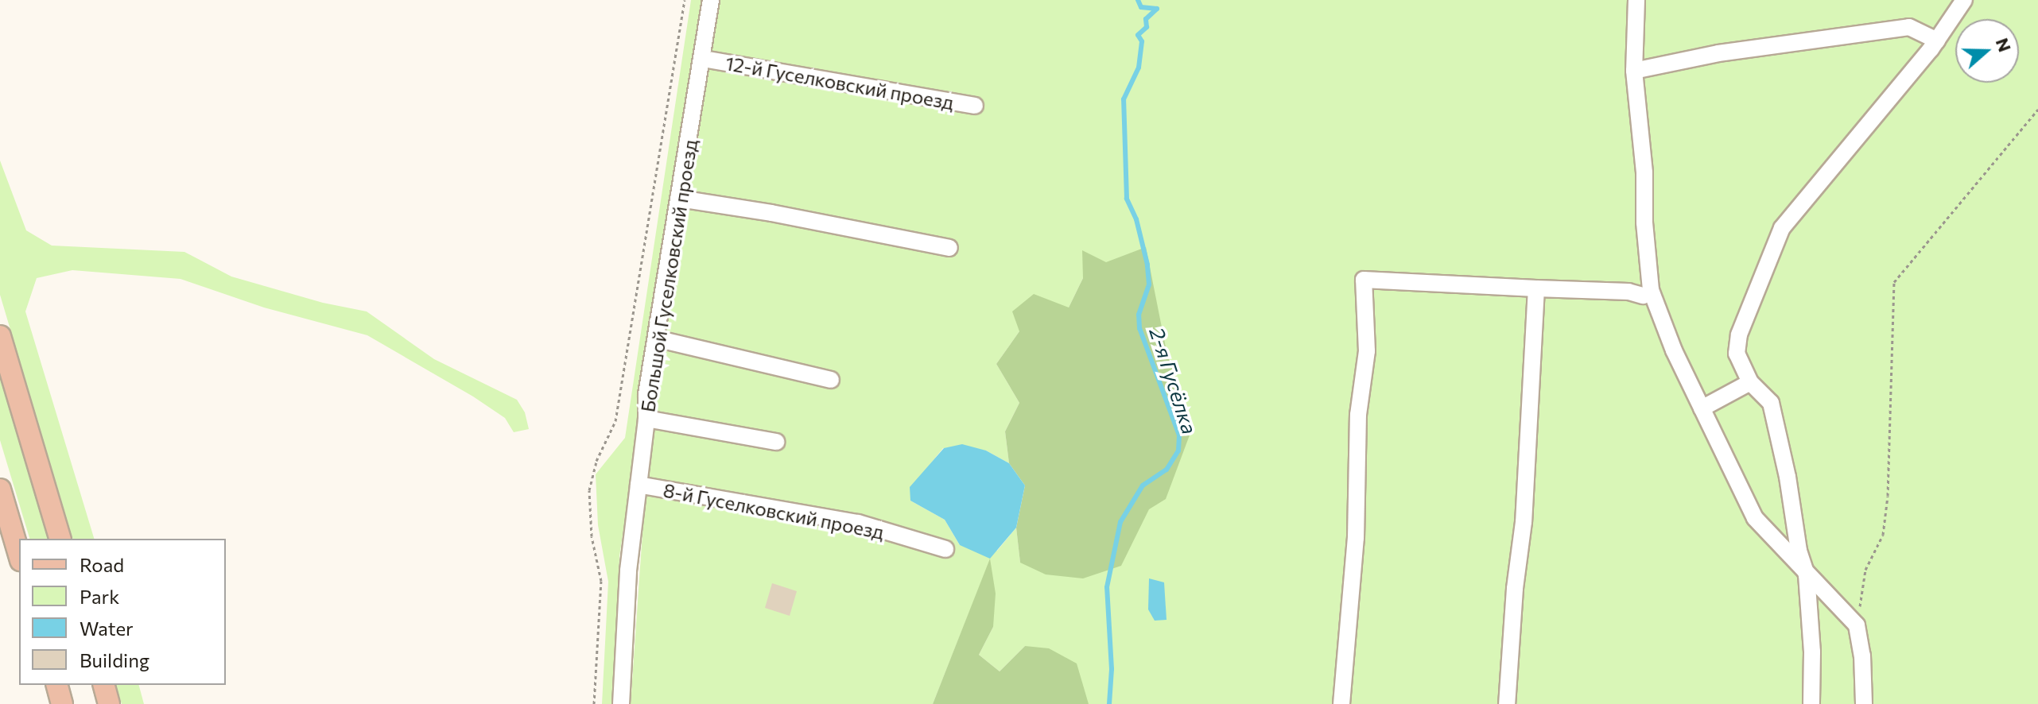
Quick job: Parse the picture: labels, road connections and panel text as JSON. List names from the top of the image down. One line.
{"streets":{"street":["12-й Гуселковский проезд","Большой Гуселковский проезд","8-й Гуселковский проезд"]},"crossings":[["12-й Гуселковский проезд","Большой Гуселковский проезд"],["Большой Гуселковский проезд","8-й Гуселковский проезд"]],"water":["2-я Гусёлка"],"legend":["Road","Park","Water","Building"],"north":"right"}
